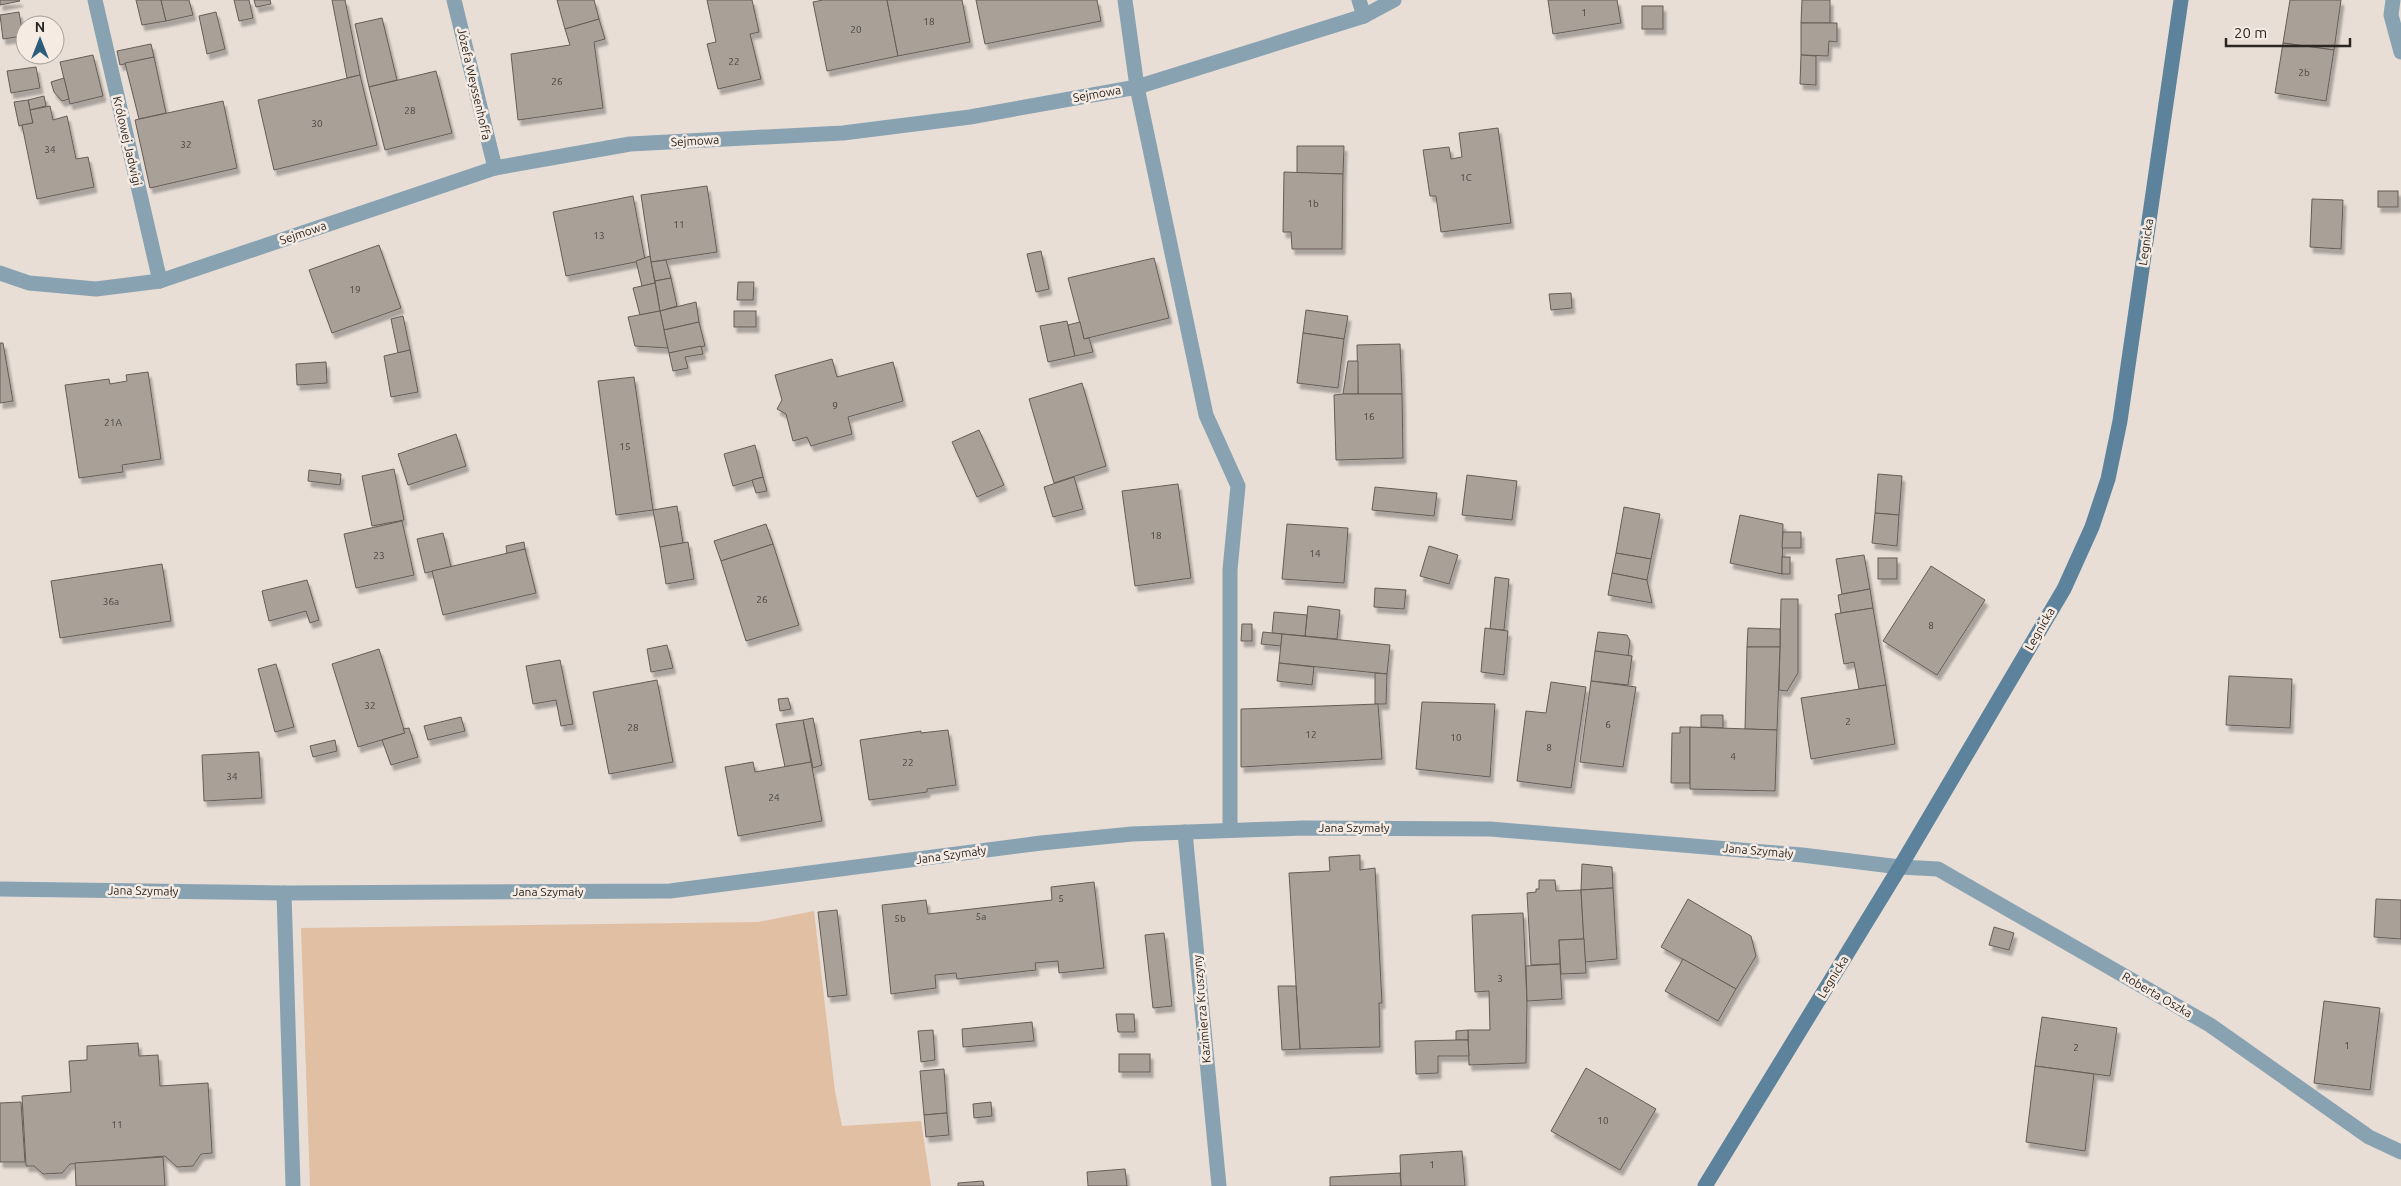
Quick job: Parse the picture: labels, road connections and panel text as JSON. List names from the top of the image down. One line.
{"streets":{"main road":["Legnicka"],"street":["Józefa Weyssenhoffa","Sejmowa","Królowej Jadwigi","Jana Szymały","Roberta Oszka","Kazimierza Kruszyny"]},"crossings":[["Józefa Weyssenhoffa","Sejmowa"],["Sejmowa","Królowej Jadwigi"],["Legnicka","Jana Szymały"],["Legnicka","Roberta Oszka"],["Jana Szymały","Roberta Oszka"],["Jana Szymały","Kazimierza Kruszyny"]],"house_numbers":["1","18","20","22","2b","26","28","30","32","34","1C","1b","11","13","19","9","16","21A","15","18","14","23","26","36a","8","32","2","6","28","12","10","8","4","22","34","24","5","5a","5b","3","1","2","10","11","1"],"scale_bar":"20 m","north":"top"}
